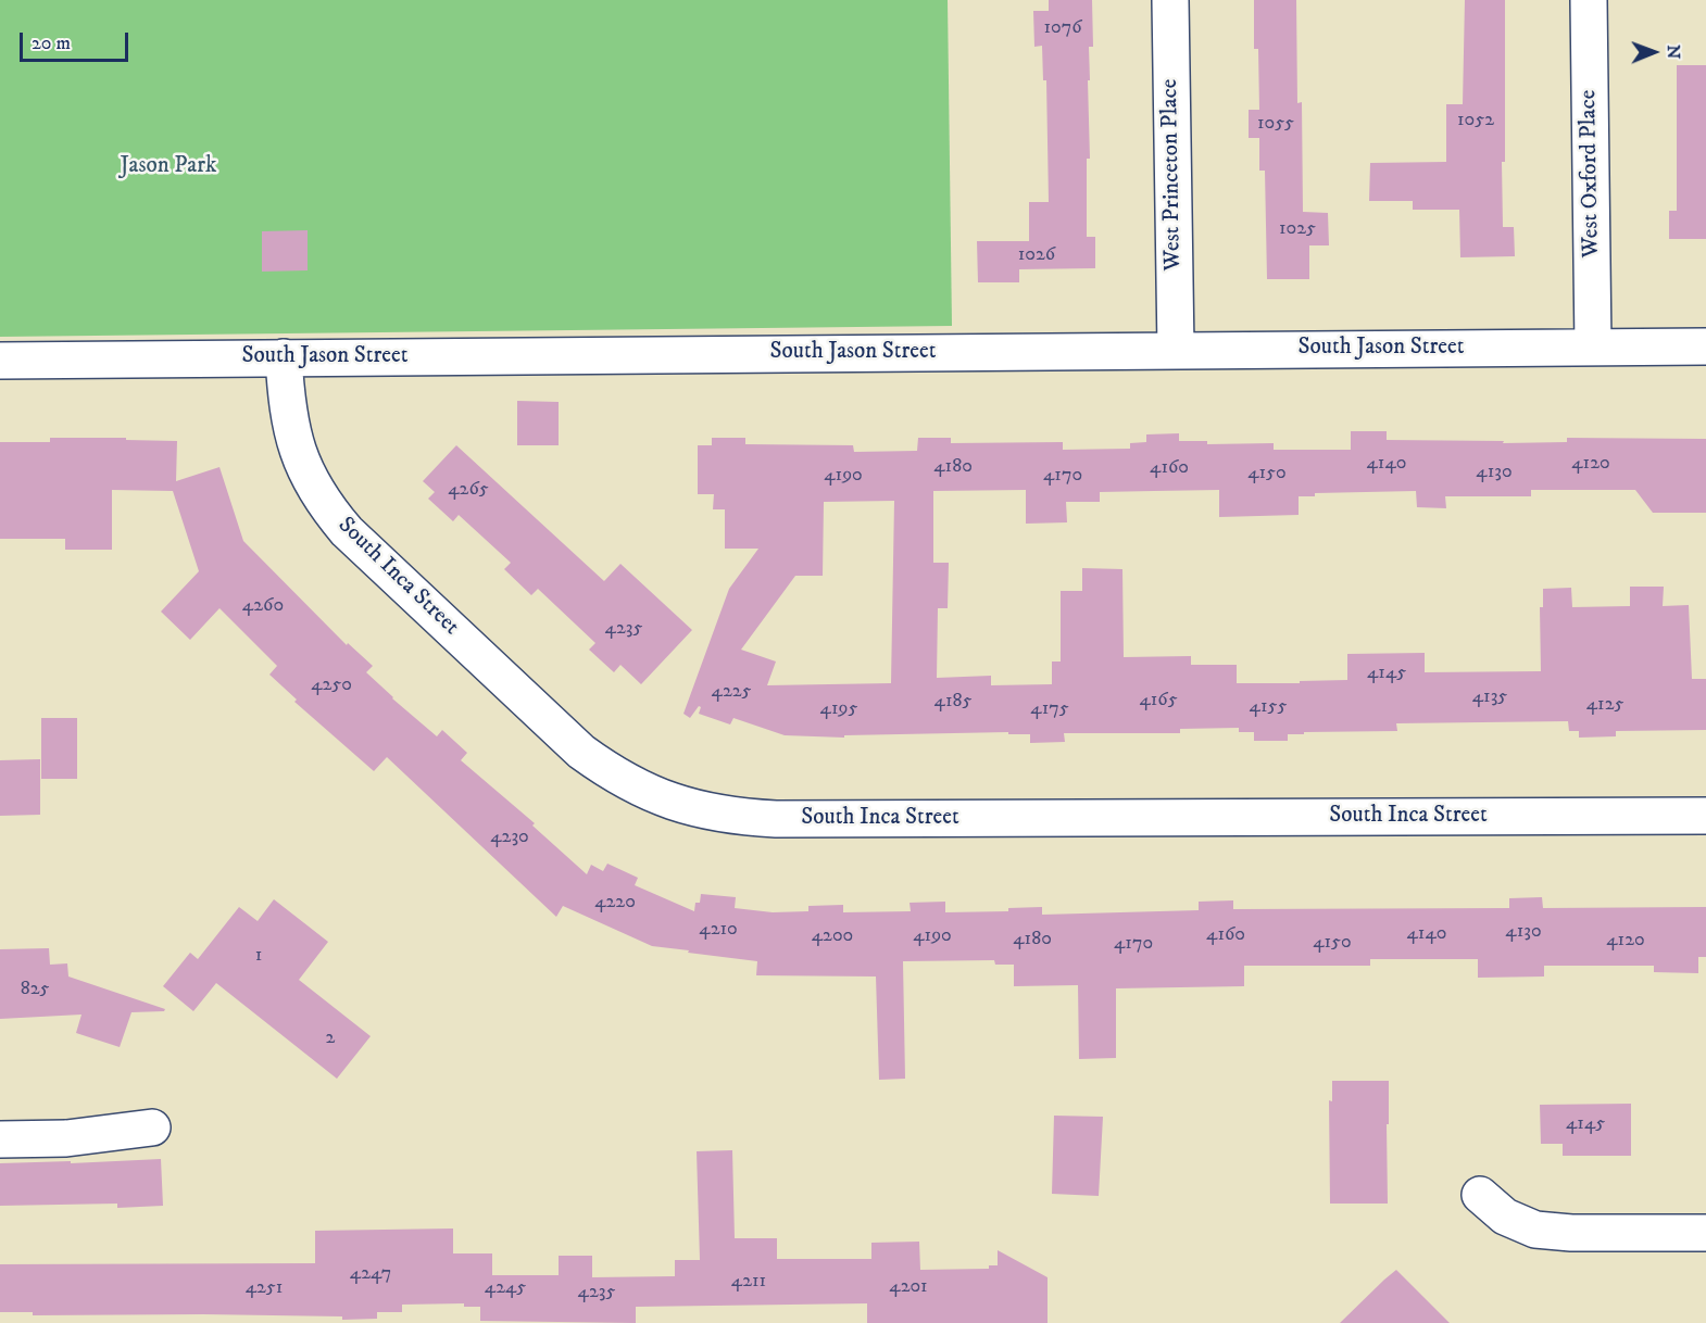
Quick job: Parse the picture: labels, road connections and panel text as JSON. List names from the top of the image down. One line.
{"streets":{"street":["West Oxford Place","West Princeton Place","South Jason Street","South Inca Street"]},"crossings":[["West Oxford Place","South Jason Street"],["West Princeton Place","South Jason Street"],["South Jason Street","South Inca Street"]],"parks":["Jason Park"],"house_numbers":["1076","1052","1055","1025","1026","4140","4120","4180","4160","4130","4150","4190","4170","4265","4260","4235","4145","4250","4225","4135","4165","4185","4125","4155","4195","4175","4230","4220","4210","4130","4140","4160","4200","4190","4180","4120","4150","4170","1","825","2","4145","4247","4211","4201","4251","4245","4235"],"scale_bar":"20 m","north":"right"}
